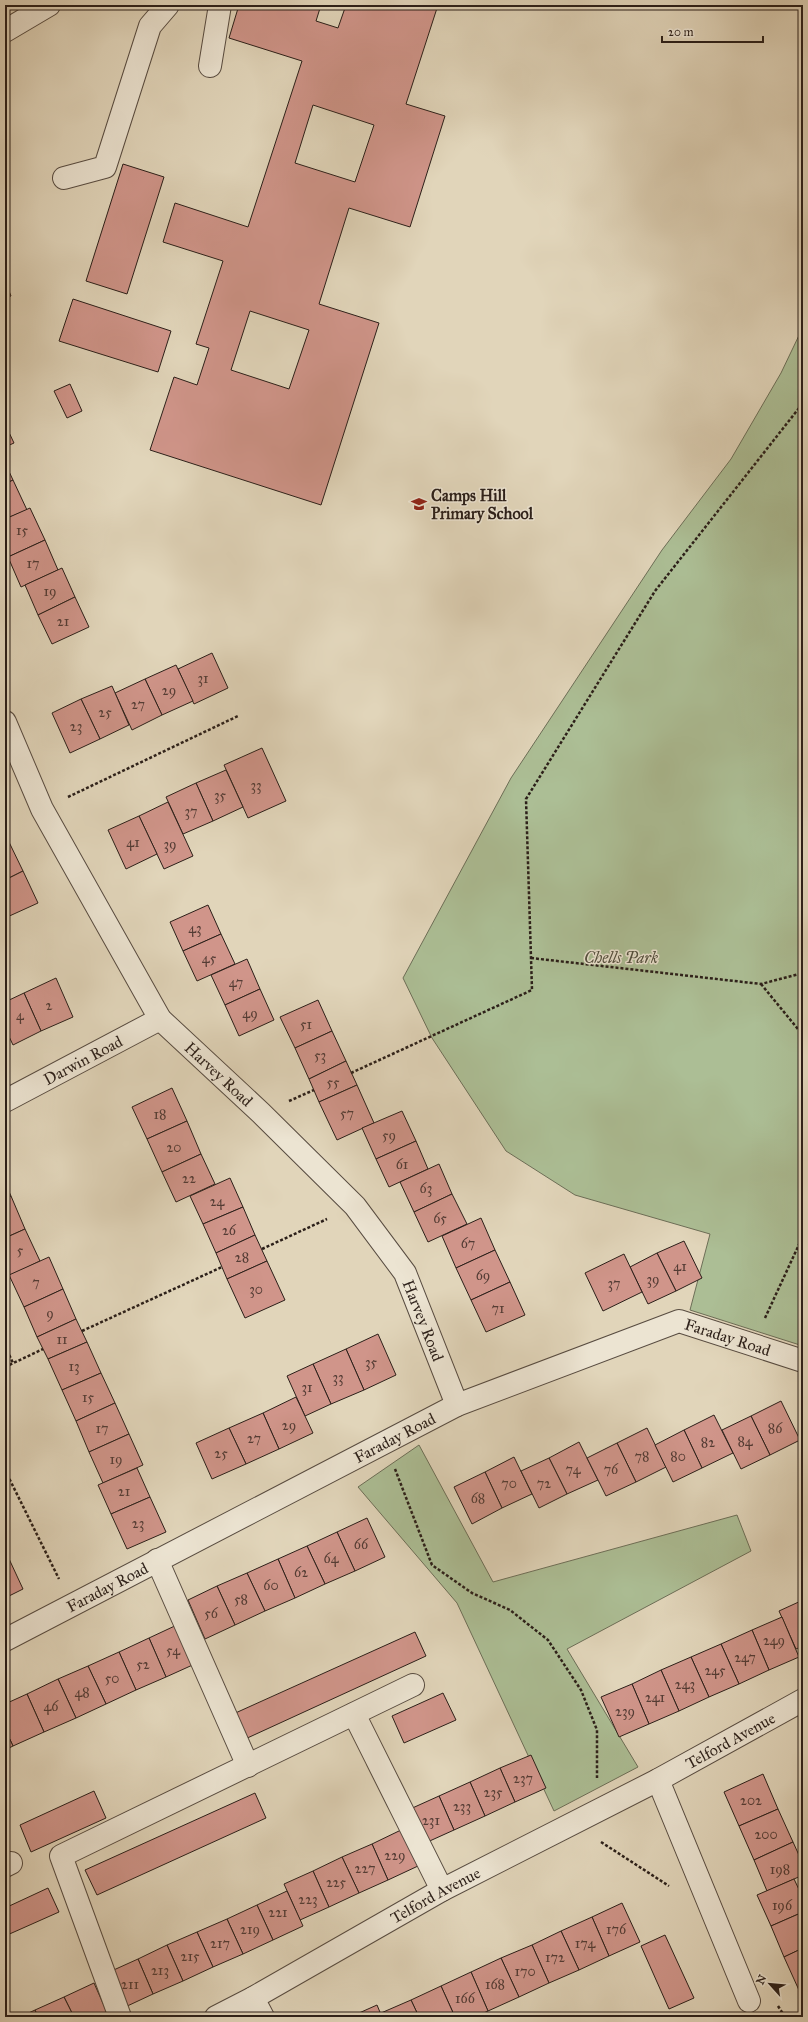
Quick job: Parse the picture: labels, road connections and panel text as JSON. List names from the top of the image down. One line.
{"streets":{"street":["Darwin Road","Harvey Road","Faraday Road","Telford Avenue"]},"crossings":[["Darwin Road","Harvey Road"],["Harvey Road","Faraday Road"]],"parks":["Chells Park"],"places":{"school or university":["Camps Hill Primary School"]},"house_numbers":["15","17","19","21","31","29","27","25","23","33","35","37","41","39","43","45","47","2","49","4","51","53","55","57","18","59","20","61","22","63","24","65","26","67","5","28","41","69","39","7","37","30","71","9","11","35","13","33","31","15","29","17","86","27","84","82","25","78","80","19","74","76","70","72","21","68","23","66","64","62","60","58","56","249","54","247","52","245","50","243","48","241","46","239","237","235","202","233","231","200","229","227","198","225","223","196","221","219","176","217","174","215","172","213","170","211","168","166"],"scale_bar":"20 m","north":"top left"}
